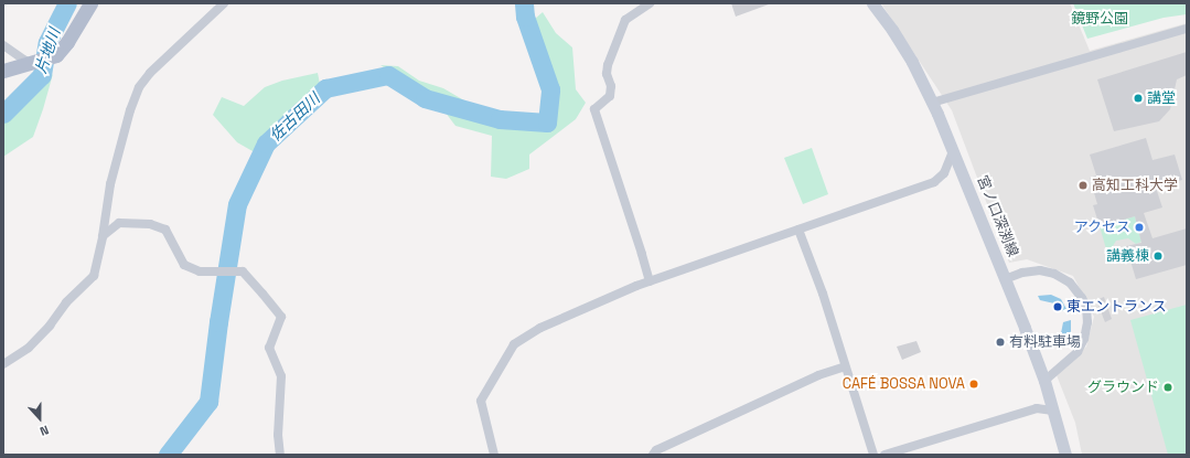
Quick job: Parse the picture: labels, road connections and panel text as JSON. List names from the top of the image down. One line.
{"streets":{"main road":["宮ノ口深渕線"]},"water":["片地川","佐古田川"],"parks":["鏡野公園"],"places":["講堂","高知工科大学","アクセス","講義棟","東エントランス","有料駐車場","CAFÉ BOSSA NOVA","グラウンド"],"north":"bottom"}
